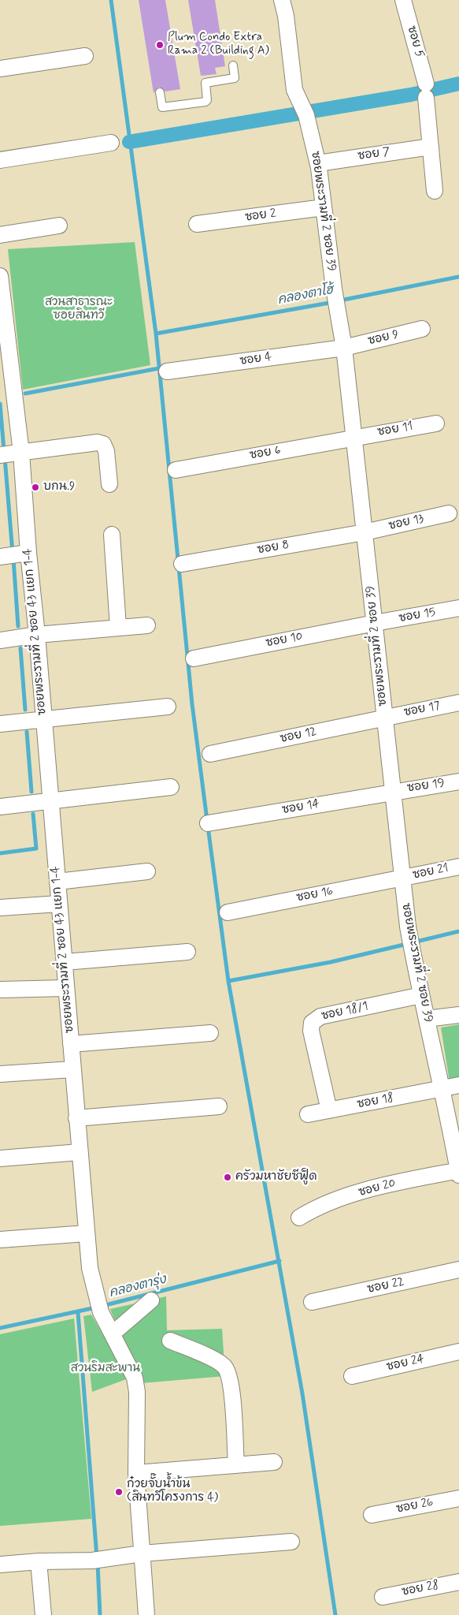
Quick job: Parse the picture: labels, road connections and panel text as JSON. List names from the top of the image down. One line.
{"streets":{"street":["ซอย 5","ซอย 7","ซอยพระรามที่ 2 ซอย 39","ซอย 2","ซอย 9","ซอย 4","ซอย 11","ซอย 6","ซอย 13","ซอย 8","ซอย 15","ซอยพระรามที่ 2 ซอย 43 แยก 1-4","ซอย 10","ซอย 17","ซอย 12","ซอย 19","ซอย 14","ซอย 21","ซอย 16","ซอย 18/1","ซอย 18","ซอย 20","ซอย 22","ซอย 24","ซอย 26","ซอย 28"]},"crossings":[["ซอย 5","ซอย 7"],["ซอย 7","ซอยพระรามที่ 2 ซอย 39"],["ซอยพระรามที่ 2 ซอย 39","ซอย 2"],["ซอยพระรามที่ 2 ซอย 39","ซอย 9"],["ซอยพระรามที่ 2 ซอย 39","ซอย 4"],["ซอยพระรามที่ 2 ซอย 39","ซอย 11"],["ซอยพระรามที่ 2 ซอย 39","ซอย 6"],["ซอยพระรามที่ 2 ซอย 39","ซอย 13"],["ซอยพระรามที่ 2 ซอย 39","ซอย 8"],["ซอยพระรามที่ 2 ซอย 39","ซอย 15"],["ซอยพระรามที่ 2 ซอย 39","ซอย 10"],["ซอยพระรามที่ 2 ซอย 39","ซอย 17"],["ซอยพระรามที่ 2 ซอย 39","ซอย 12"],["ซอยพระรามที่ 2 ซอย 39","ซอย 19"],["ซอยพระรามที่ 2 ซอย 39","ซอย 14"],["ซอยพระรามที่ 2 ซอย 39","ซอย 21"],["ซอยพระรามที่ 2 ซอย 39","ซอย 16"],["ซอยพระรามที่ 2 ซอย 39","ซอย 18/1"],["ซอยพระรามที่ 2 ซอย 39","ซอย 18"],["ซอยพระรามที่ 2 ซอย 39","ซอย 20"],["ซอย 9","ซอย 4"],["ซอย 11","ซอย 6"],["ซอย 13","ซอย 8"],["ซอย 15","ซอย 10"],["ซอย 17","ซอย 12"],["ซอย 19","ซอย 14"],["ซอย 21","ซอย 16"],["ซอย 18/1","ซอย 18"]],"water":["คลองตาโฮ้","คลองตารุ่ง"],"parks":["สวนสาธารณะ ซอยสินทวี","สวนริมสะพาน"],"places":["Plum Condo Extra Rama 2 (Building A)","บกน.9","ครัวมหาชัยซีฟู็ด","ก๋วยจั๊บน้ำข้น (สินทวีโครงการ 4)"]}
